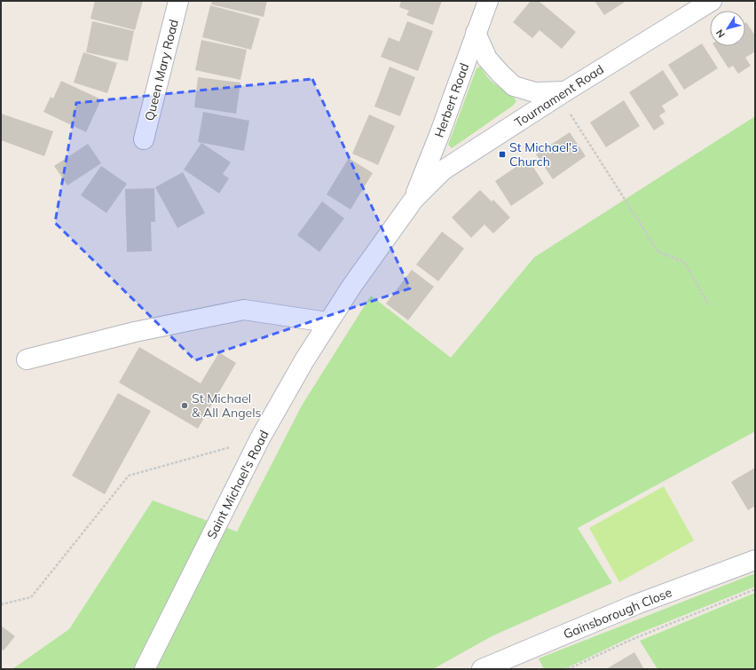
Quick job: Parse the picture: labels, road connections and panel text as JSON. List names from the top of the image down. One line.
{"streets":{"street":["Queen Mary Road","Tournament Road","Herbert Road","Saint Michael's Road","Gainsborough Close"]},"crossings":[["Tournament Road","Herbert Road"],["Tournament Road","Saint Michael's Road"],["Herbert Road","Saint Michael's Road"]],"places":{"transit":["St Michael's Church"],"other":["St Michael & All Angels"]},"north":"bottom left"}
